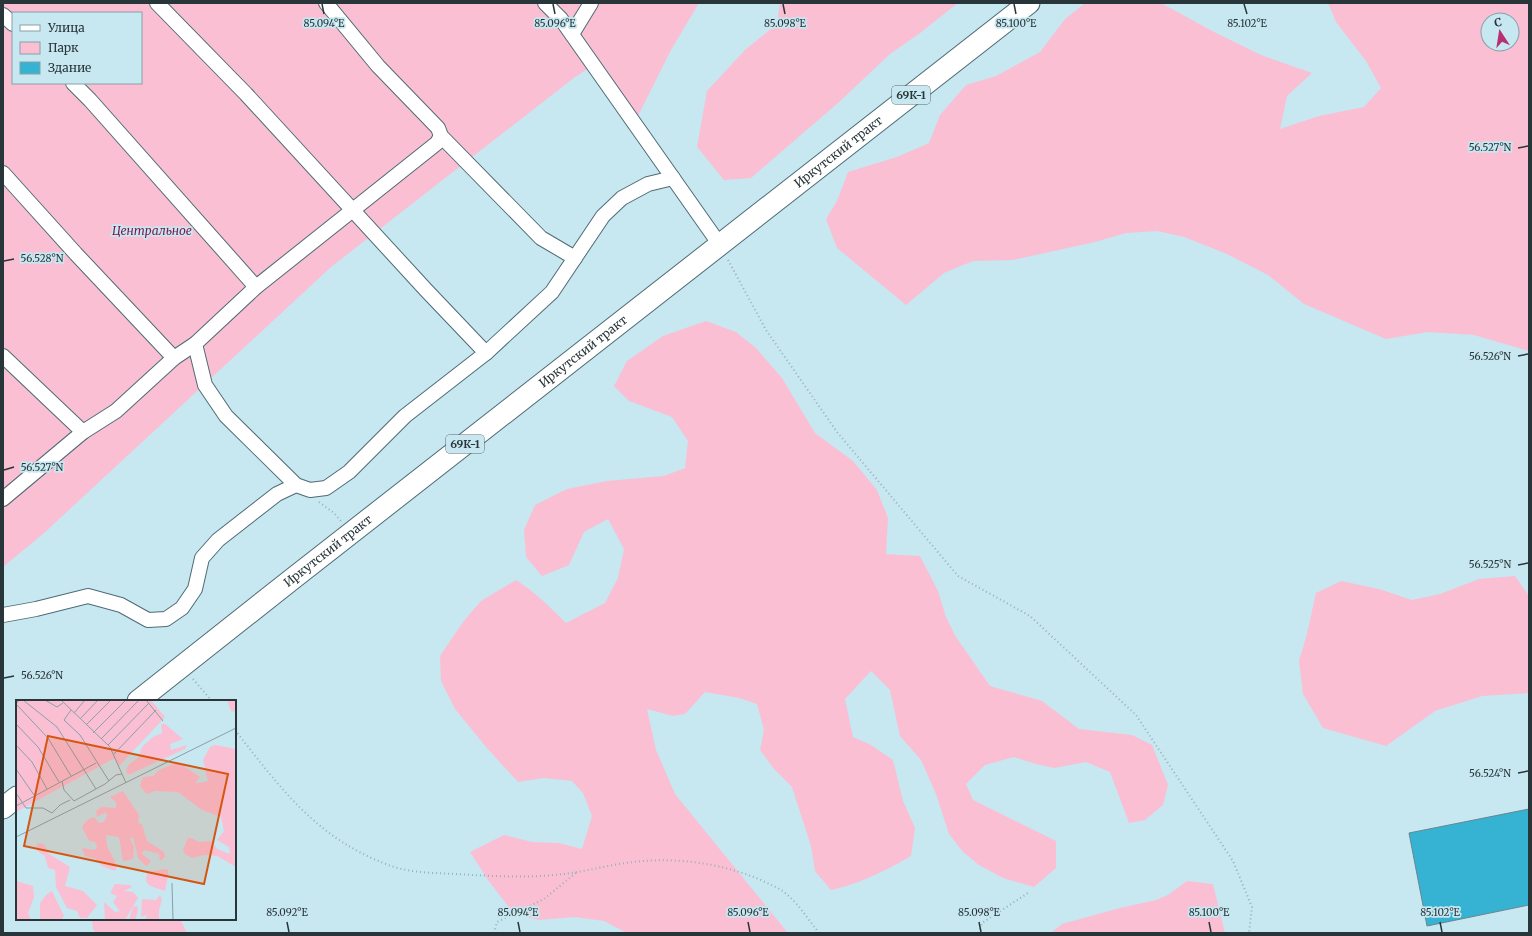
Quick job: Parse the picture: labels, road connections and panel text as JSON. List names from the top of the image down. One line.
{"streets":{"main road":["69К-1","Иркутский тракт"]},"parks":["Центральное"],"legend":["Улица","Парк","Здание"],"north":"top","coordinates":["85.094°E","85.096°E","85.098°E","85.100°E","85.102°E","56.527°N","56.528°N","56.526°N","56.525°N","56.524°N","85.092°E"]}
